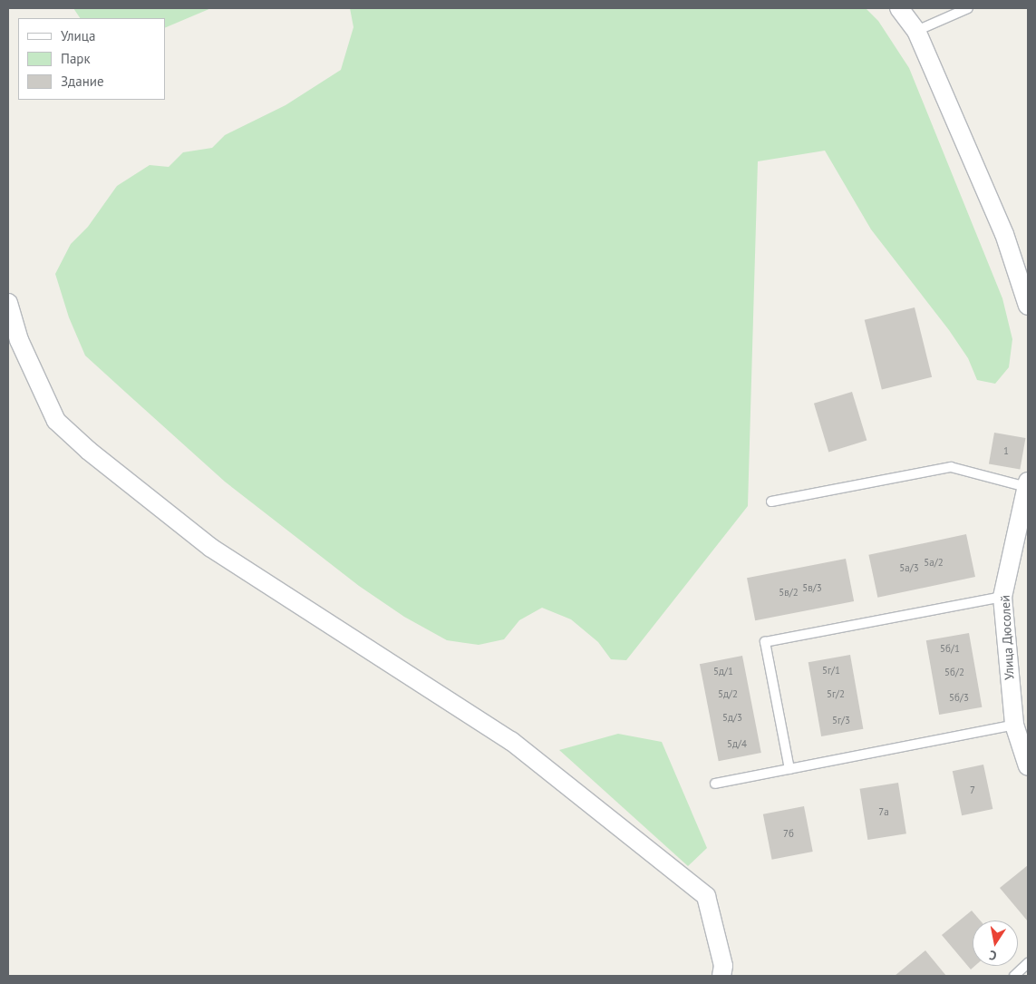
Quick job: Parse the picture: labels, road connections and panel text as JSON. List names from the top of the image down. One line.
{"streets":{"street":["Улица Дюсолей"]},"house_numbers":["1","5а/2","5а/3","5в/3","5в/2","5б/1","5г/1","5д/1","5б/2","5д/2","5г/2","5б/3","5д/3","5г/3","5д/4","7","7а","7б"],"legend":["Улица","Парк","Здание"],"north":"bottom"}
